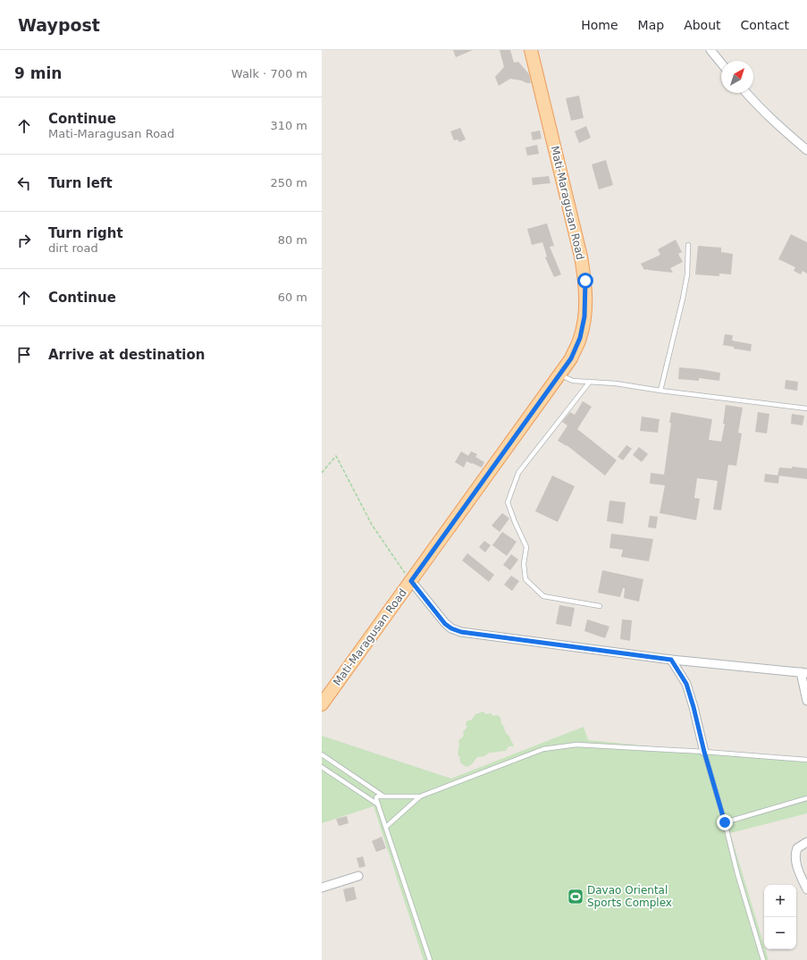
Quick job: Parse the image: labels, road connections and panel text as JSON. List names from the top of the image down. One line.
{"streets":{"main road":["Mati-Maragusan Road"]},"places":{"sports":["Davao Oriental Sports Complex"]},"north":"top right","page":{"header":"Waypost","nav":["Home","Map","About","Contact"],"heading":["9 min","Walk · 700 m"],"list":[["Continue","Mati-Maragusan Road","310 m"],["Turn left","250 m"],["Turn right","dirt road","80 m"],["Continue","60 m"],"Arrive at destination"],"map_buttons":["+","−"]}}
